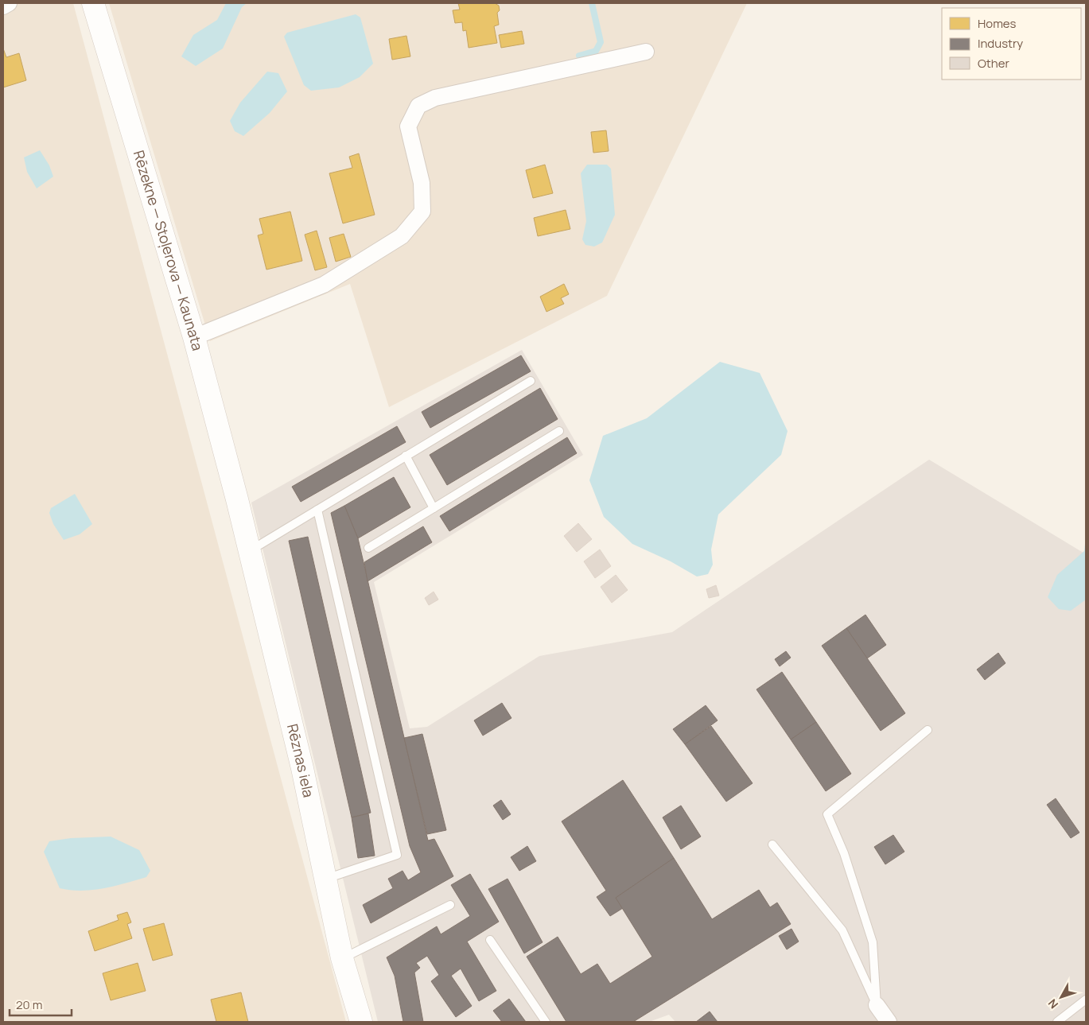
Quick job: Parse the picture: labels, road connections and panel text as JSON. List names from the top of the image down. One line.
{"streets":{"main road":["Rēzekne — Stoļerova — Kaunata","Rēznas iela"]},"crossings":[["Rēzekne — Stoļerova — Kaunata","Rēznas iela"]],"legend":["Homes","Industry","Other"],"scale_bar":"20 m","north":"bottom left"}
